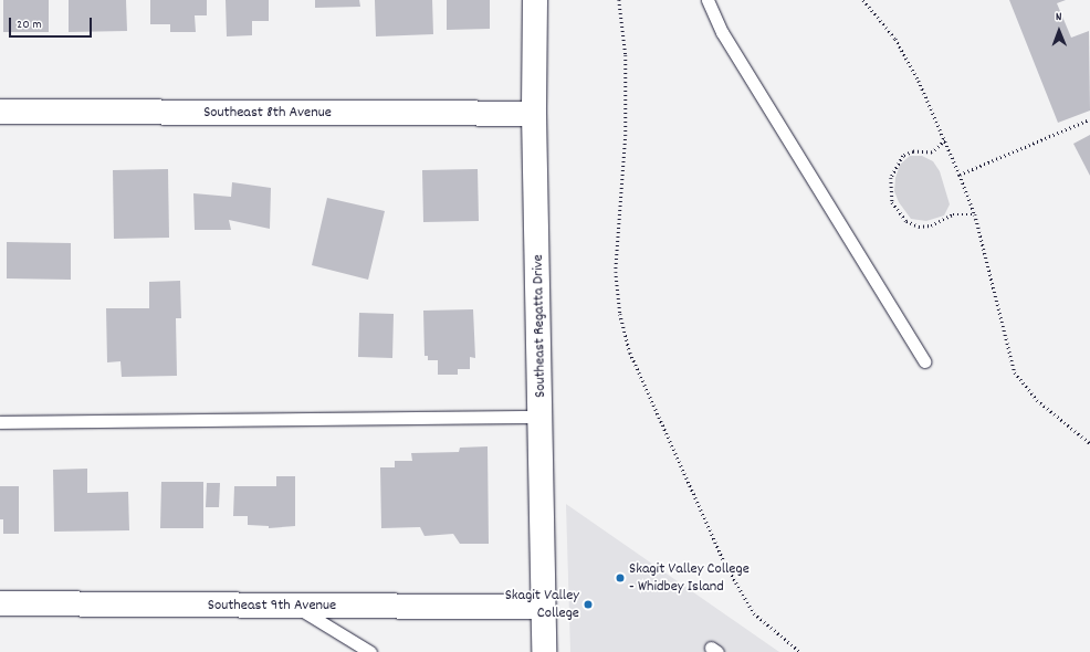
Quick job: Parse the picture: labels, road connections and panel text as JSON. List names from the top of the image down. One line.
{"streets":{"street":["Southeast 8th Avenue","Southeast Regatta Drive","Southeast 9th Avenue"]},"crossings":[["Southeast 8th Avenue","Southeast Regatta Drive"],["Southeast Regatta Drive","Southeast 9th Avenue"]],"places":["Skagit Valley College - Whidbey Island","Skagit Valley College"],"scale_bar":"20 m","north":"top"}
